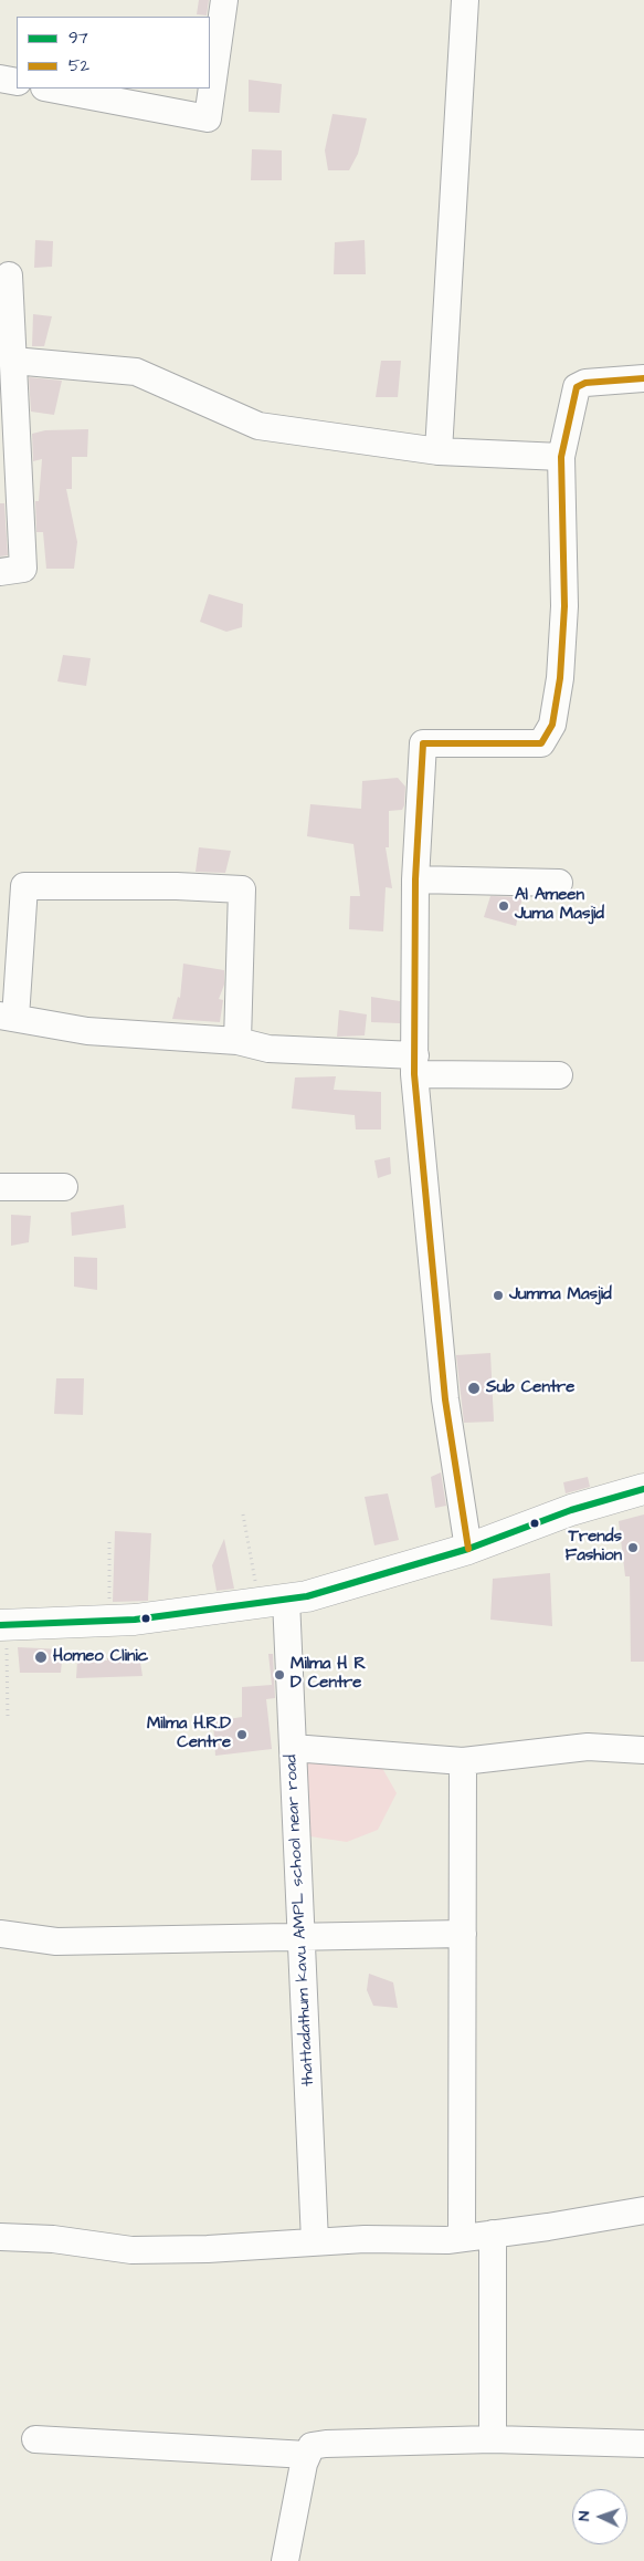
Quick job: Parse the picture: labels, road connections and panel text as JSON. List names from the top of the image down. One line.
{"streets":{"street":["thattadathum kavu AMPL school near road"]},"places":["Al Ameen Juma Masjid","Jumma Masjid","Sub Centre","Trends Fashion","Homeo Clinic","Milma H R D Centre","Milma H.R.D Centre"],"lines":["transit line 52","transit line 97"],"legend":["97","52"],"north":"left"}
